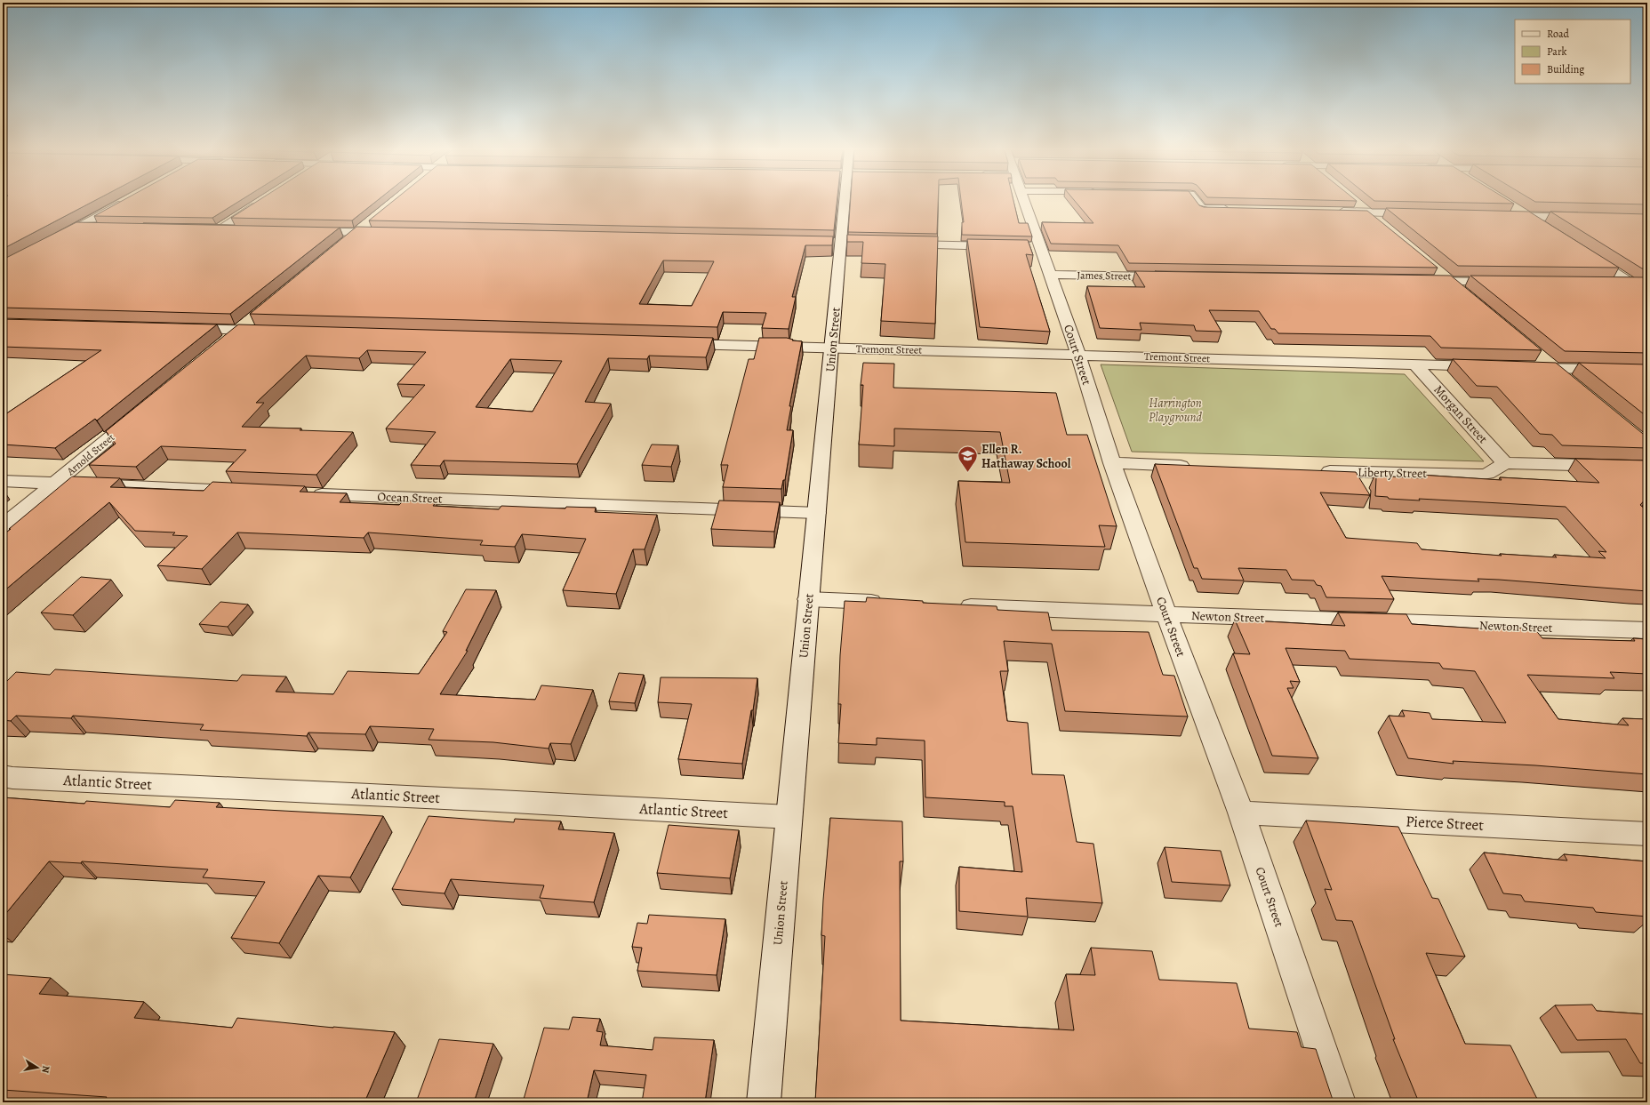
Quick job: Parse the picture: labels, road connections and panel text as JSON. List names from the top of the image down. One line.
{"streets":{"street":["James Street","Union Street","Tremont Street","Court Street","Morgan Street","Arnold Street","Liberty Street","Ocean Street","Newton Street","Atlantic Street","Pierce Street"]},"crossings":[["James Street","Court Street"],["Union Street","Tremont Street"],["Union Street","Ocean Street"],["Union Street","Atlantic Street"],["Tremont Street","Court Street"],["Tremont Street","Morgan Street"],["Court Street","Newton Street"],["Court Street","Pierce Street"],["Morgan Street","Liberty Street"]],"parks":["Harrington Playground"],"places":{"school or university":["Ellen R. Hathaway School"]},"legend":["Road","Park","Building"],"north":"right"}
